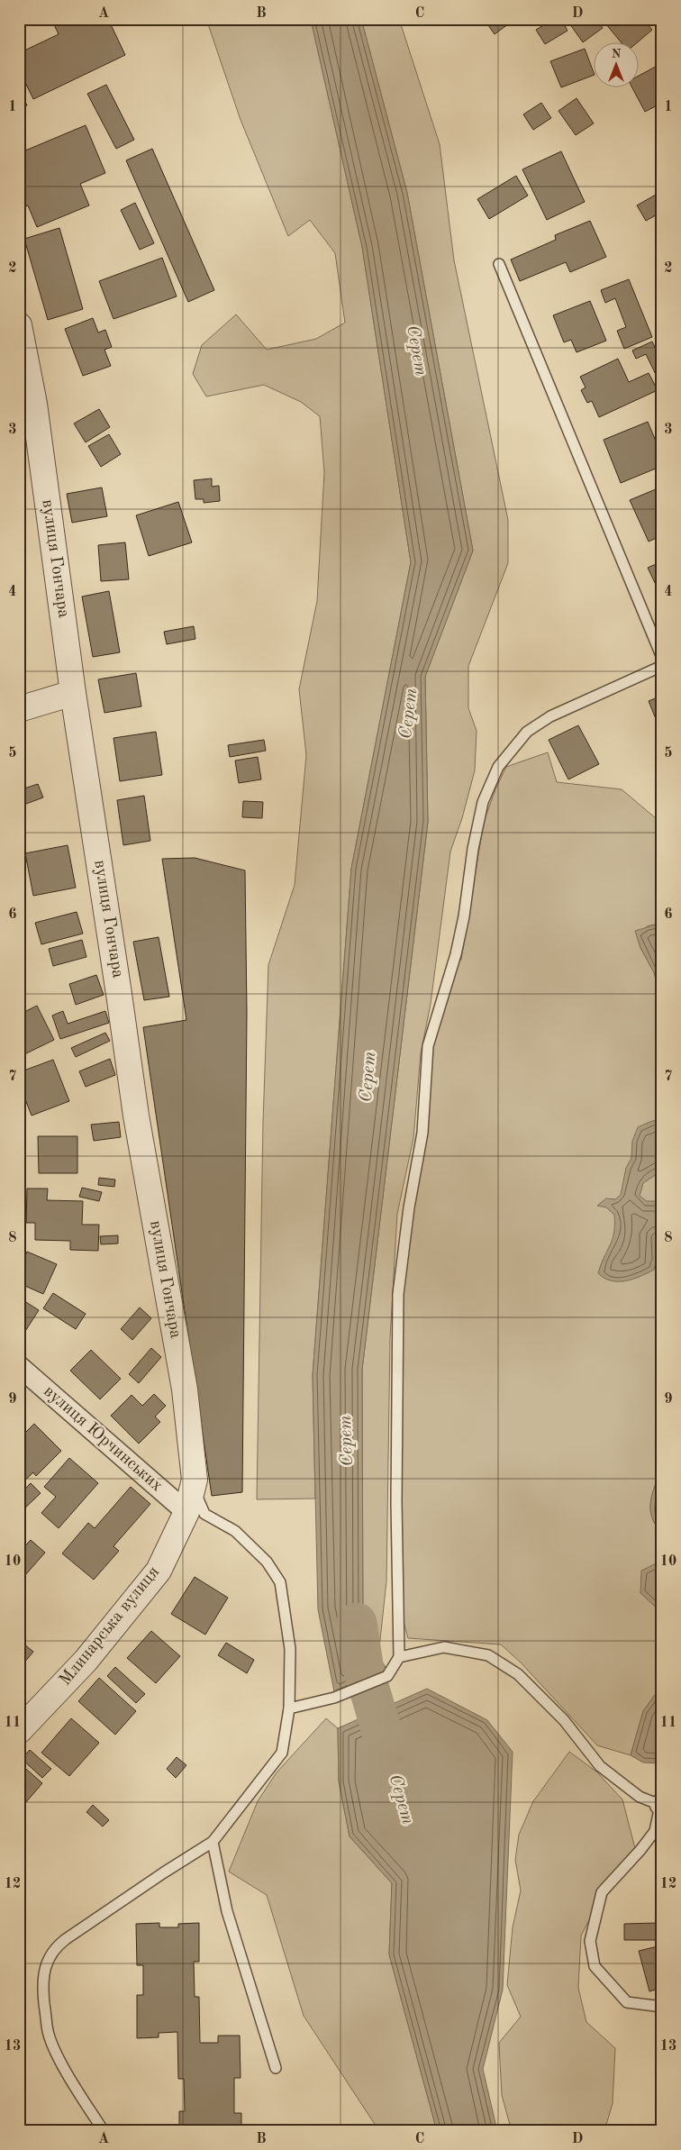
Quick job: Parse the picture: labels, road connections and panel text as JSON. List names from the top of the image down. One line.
{"streets":{"street":["вулиця Гончара","вулиця Юрчинських","Млинарська вулиця"]},"crossings":[["вулиця Гончара","вулиця Юрчинських"],["вулиця Гончара","Млинарська вулиця"],["вулиця Юрчинських","Млинарська вулиця"]],"water":["Серет"],"north":"top","grid":{"columns":["A","B","C","D"],"rows":["1","2","3","4","5","6","7","8","9","10","11","12","13"]}}
